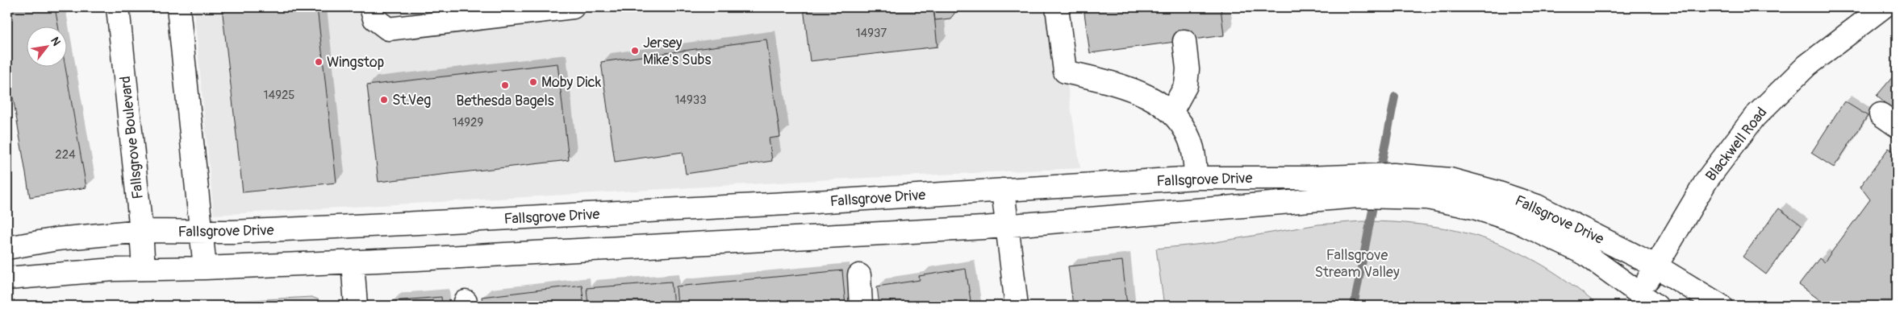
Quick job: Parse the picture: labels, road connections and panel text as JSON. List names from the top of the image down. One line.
{"streets":{"street":["Fallsgrove Boulevard","Blackwell Road","Fallsgrove Drive"]},"crossings":[["Fallsgrove Boulevard","Fallsgrove Drive"],["Blackwell Road","Fallsgrove Drive"]],"parks":["Fallsgrove Stream Valley"],"places":["Jersey Mike's Subs","Wingstop","Moby Dick","Bethesda Bagels","St.Veg"],"house_numbers":["14937","14925","14933","14929","224"],"north":"top right"}
